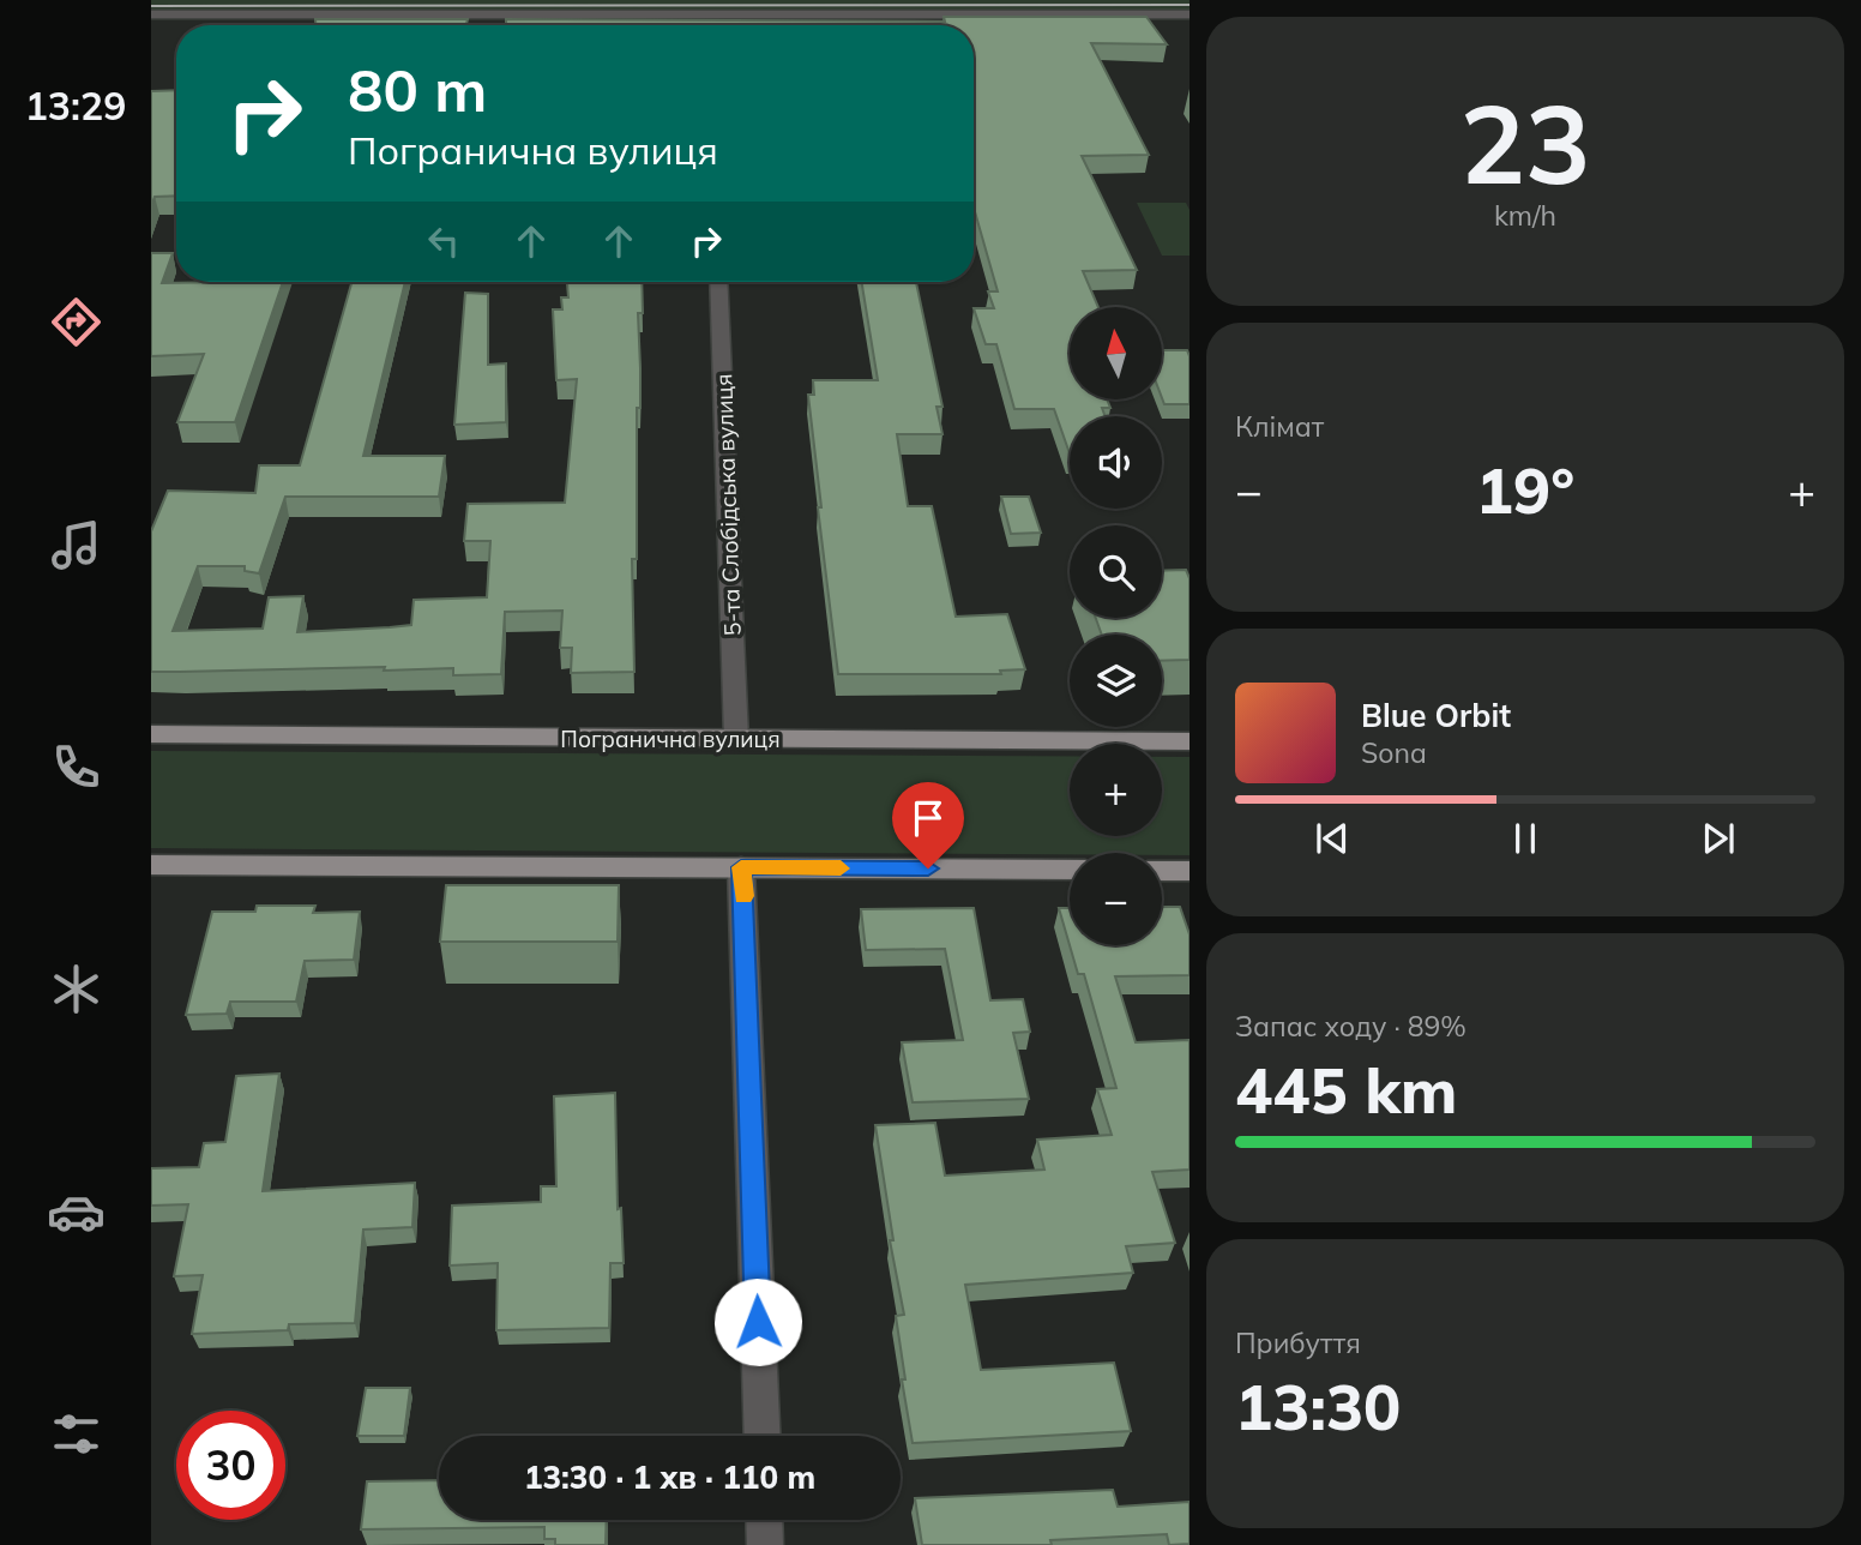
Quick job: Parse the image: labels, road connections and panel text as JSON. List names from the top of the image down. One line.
{"streets":{"main road":["Погранична вулиця"],"street":["5-та Слобідська вулиця"]},"crossings":[["5-та Слобідська вулиця","Погранична вулиця"]],"north":"top","page":{"tabs":"13:29","tile":[["23","km/h"],"Клімат",["Запас ходу · 89%","445 km"],["Прибуття","13:30"]],"turn":["80 m","Погранична вулиця"],"map_buttons":["+","−"],"heat":["−","19°","+"],"song":["Blue Orbit","Sona"],"limit":"30","trip":"13:30 · 1 хв · 110 m"}}
